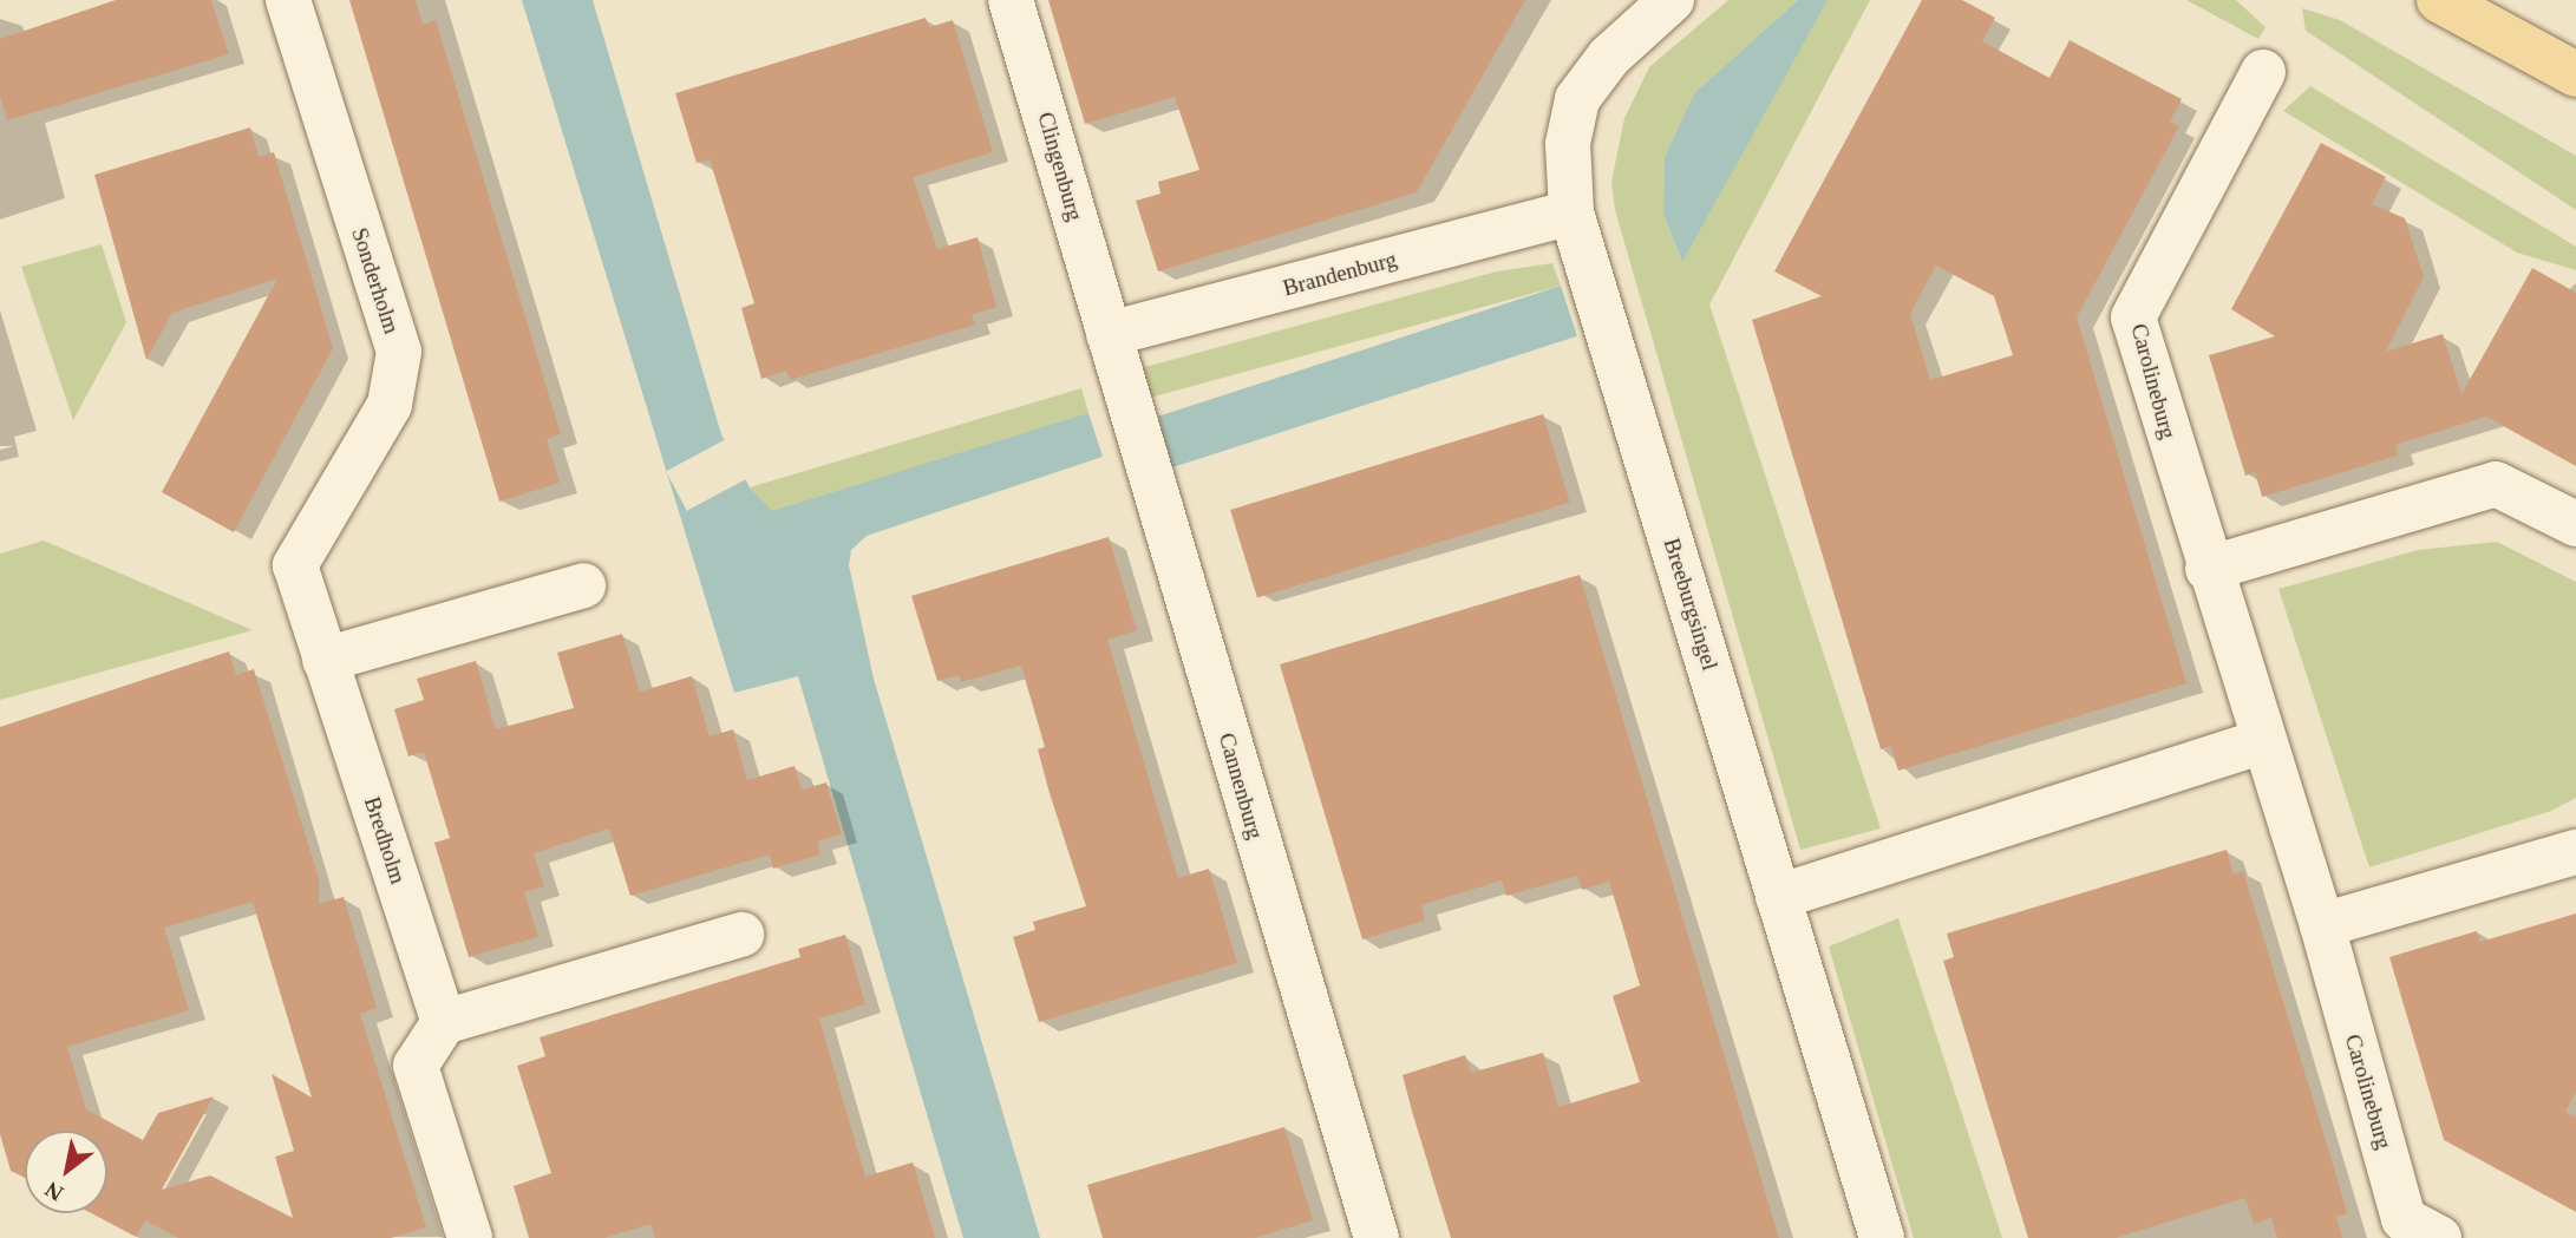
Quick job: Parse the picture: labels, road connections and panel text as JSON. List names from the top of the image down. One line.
{"streets":{"street":["Clingenburg","Brandenburg","Sonderholm","Carolineburg","Breeburgsingel","Cannenburg","Bredholm"]},"crossings":[["Clingenburg","Brandenburg"],["Clingenburg","Cannenburg"],["Brandenburg","Breeburgsingel"],["Brandenburg","Cannenburg"],["Sonderholm","Bredholm"]],"north":"bottom left"}
